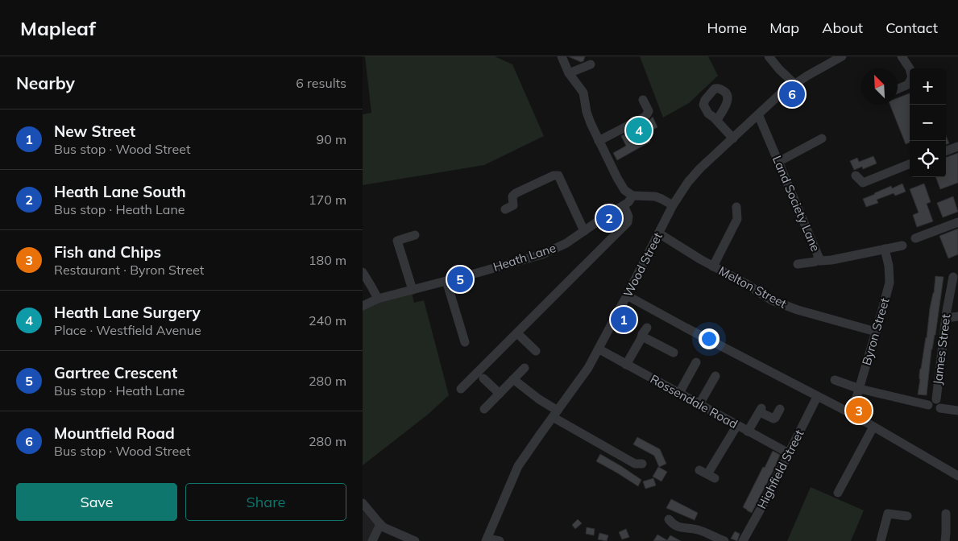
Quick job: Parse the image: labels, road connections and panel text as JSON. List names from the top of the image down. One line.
{"streets":{"street":["Land Society Lane","Heath Lane","Wood Street","Melton Street","Byron Street","James Street","Rossendale Road","Highfield Street"]},"crossings":[["Land Society Lane","Wood Street"],["Land Society Lane","Byron Street"],["Wood Street","Melton Street"],["Wood Street","Rossendale Road"],["Melton Street","Byron Street"],["Rossendale Road","Highfield Street"]],"north":"top left","page":{"header":"Mapleaf","nav":["Home","Map","About","Contact"],"heading":["Nearby","6 results"],"map_buttons":["+","−"],"pins":["6","4","2","5","1","3"],"list":[{"mark":"1","name":"New Street","note":"Bus stop · Wood Street","value":"90 m"},{"mark":"2","name":"Heath Lane South","note":"Bus stop · Heath Lane","value":"170 m"},{"mark":"3","name":"Fish and Chips","note":"Restaurant · Byron Street","value":"180 m"},{"mark":"4","name":"Heath Lane Surgery","note":"Place · Westfield Avenue","value":"240 m"},{"mark":"5","name":"Gartree Crescent","note":"Bus stop · Heath Lane","value":"280 m"},{"mark":"6","name":"Mountfield Road","note":"Bus stop · Wood Street","value":"280 m"}],"buttons":["Save","Share"]}}
